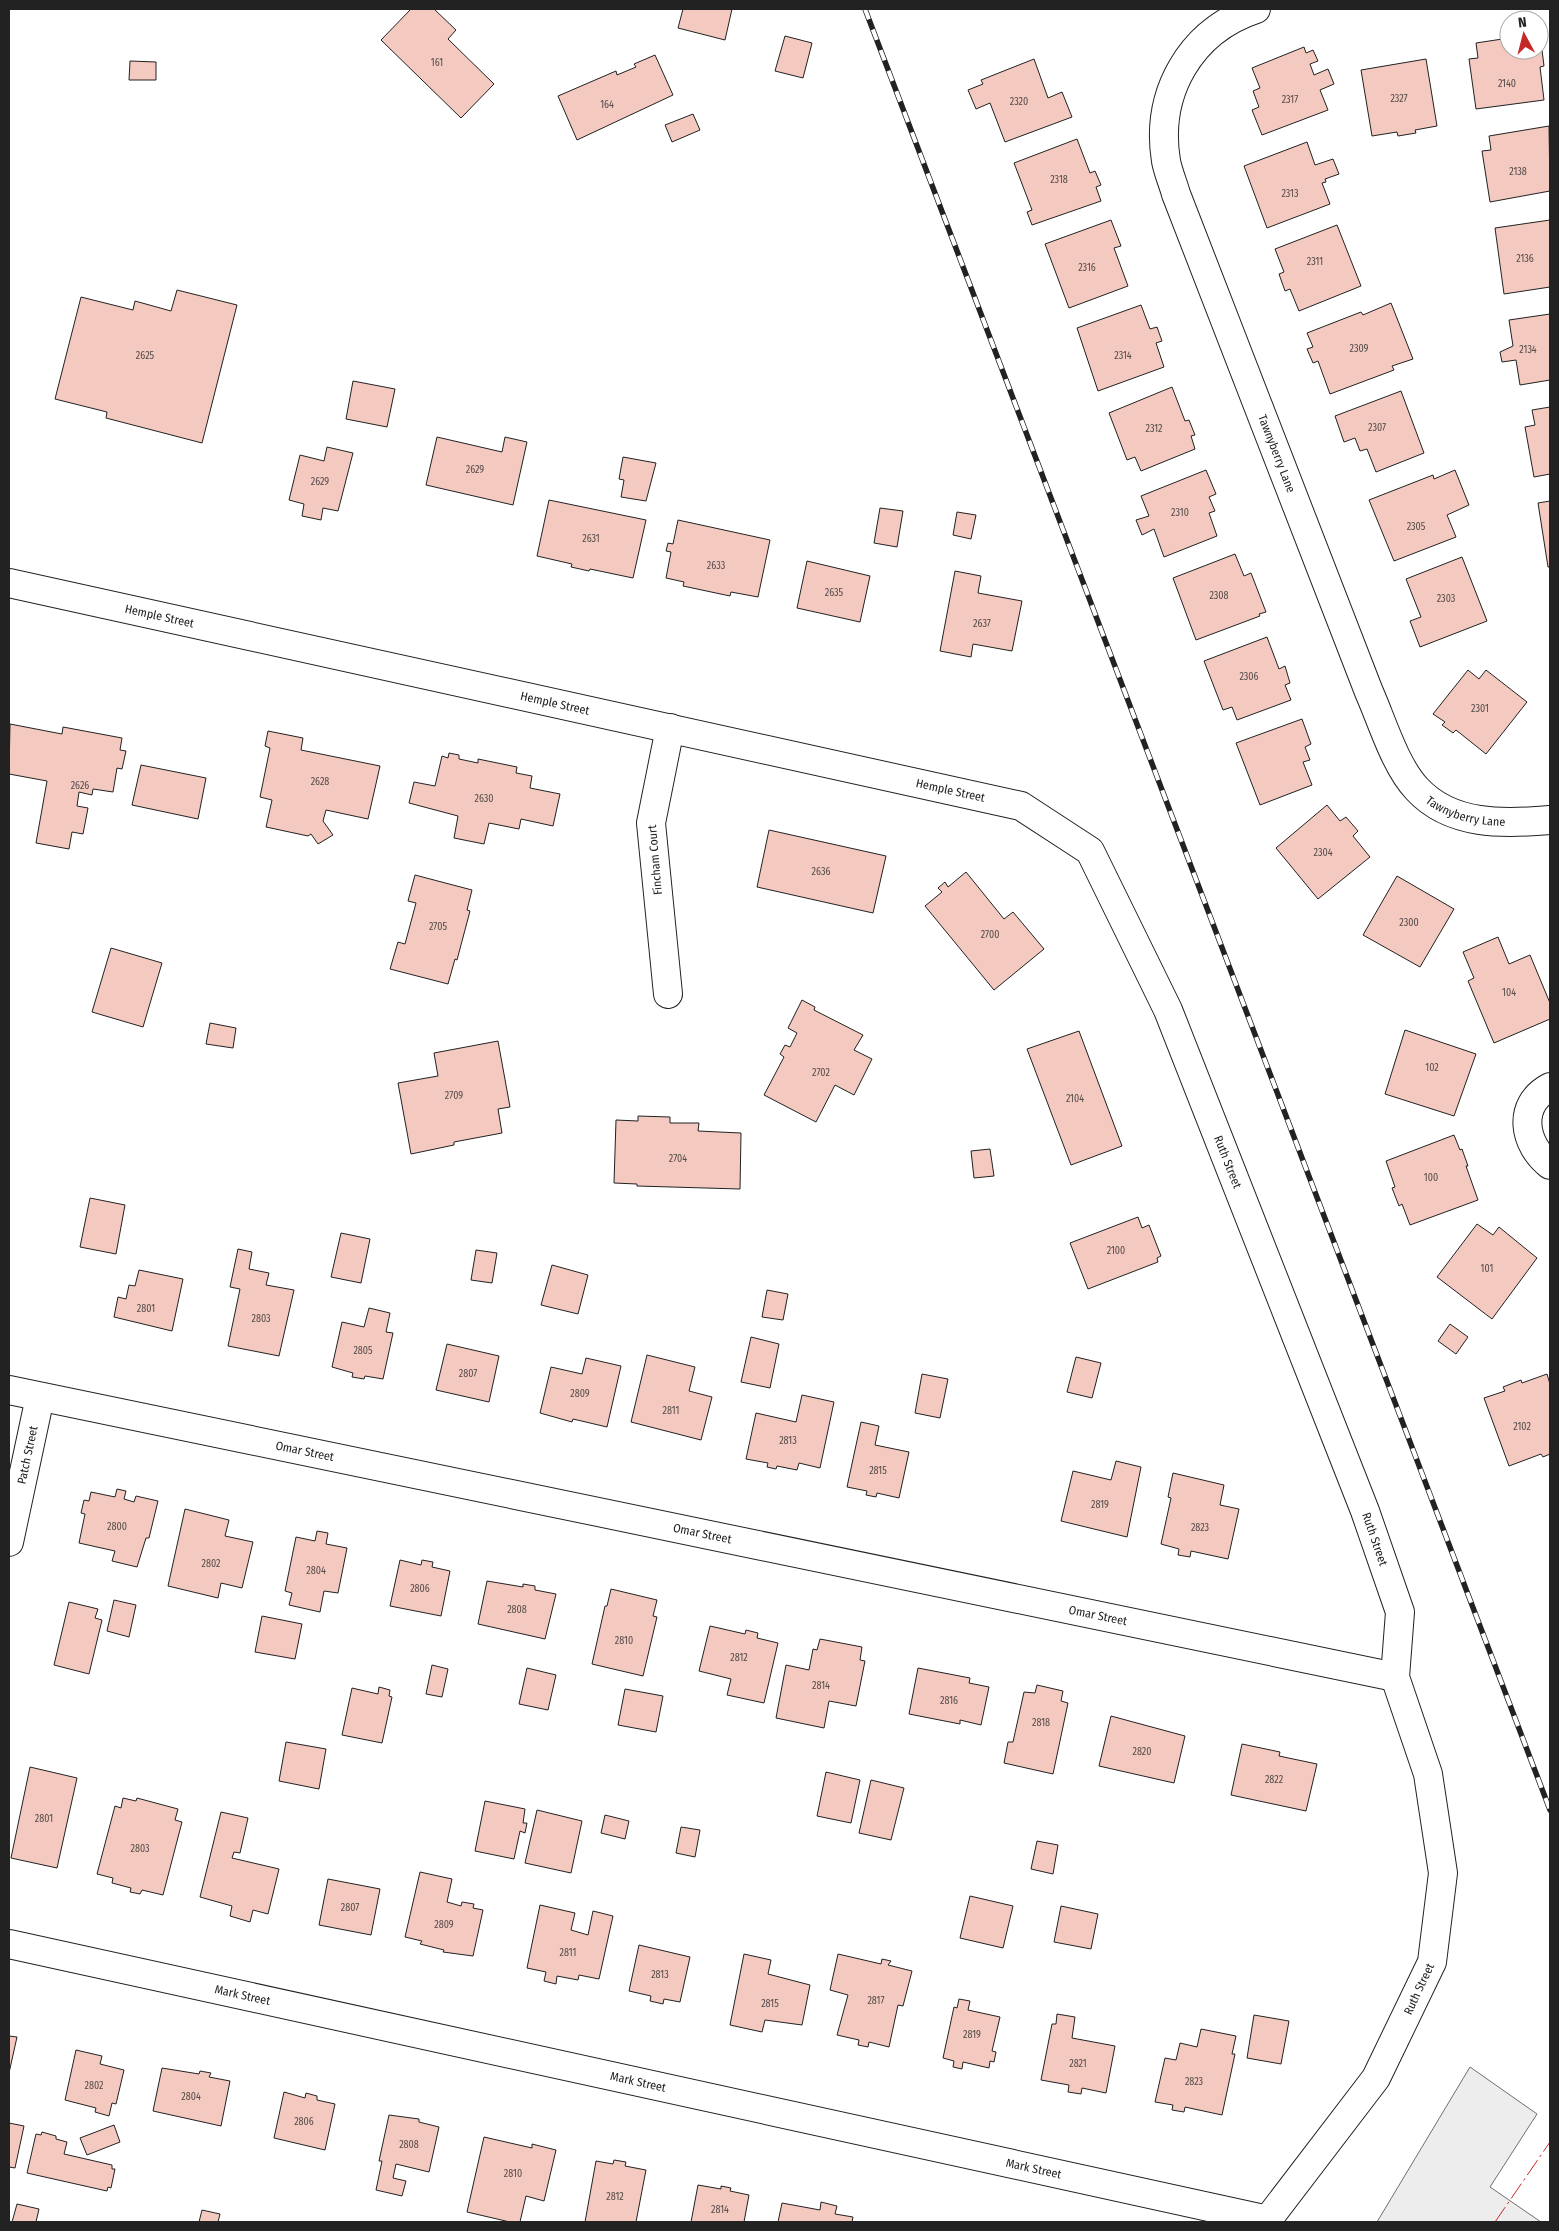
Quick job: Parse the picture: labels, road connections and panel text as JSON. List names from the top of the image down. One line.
{"streets":{"street":["Tawnyberry Lane","Hemple Street","Fincham Court","Ruth Street","Omar Street","Patch Street","Mark Street"]},"crossings":[["Hemple Street","Fincham Court"],["Hemple Street","Ruth Street"],["Ruth Street","Omar Street"],["Ruth Street","Mark Street"],["Omar Street","Patch Street"]],"house_numbers":["161","2140","2327","2317","2320","164","2138","2318","2313","2136","2311","2316","2309","2134","2625","2314","2307","2312","2629","2629","2310","2305","2631","2633","2635","2308","2303","2637","2306","2301","2628","2626","2630","2304","2636","2300","2705","2700","104","102","2702","2709","2104","2704","100","2100","101","2801","2803","2805","2807","2809","2811","2102","2813","2815","2819","2800","2823","2802","2804","2806","2808","2810","2812","2814","2816","2818","2820","2822","2801","2803","2807","2809","2811","2813","2817","2815","2819","2821","2823","2802","2804","2806","2808","2810","2812","2814"],"north":"top"}
